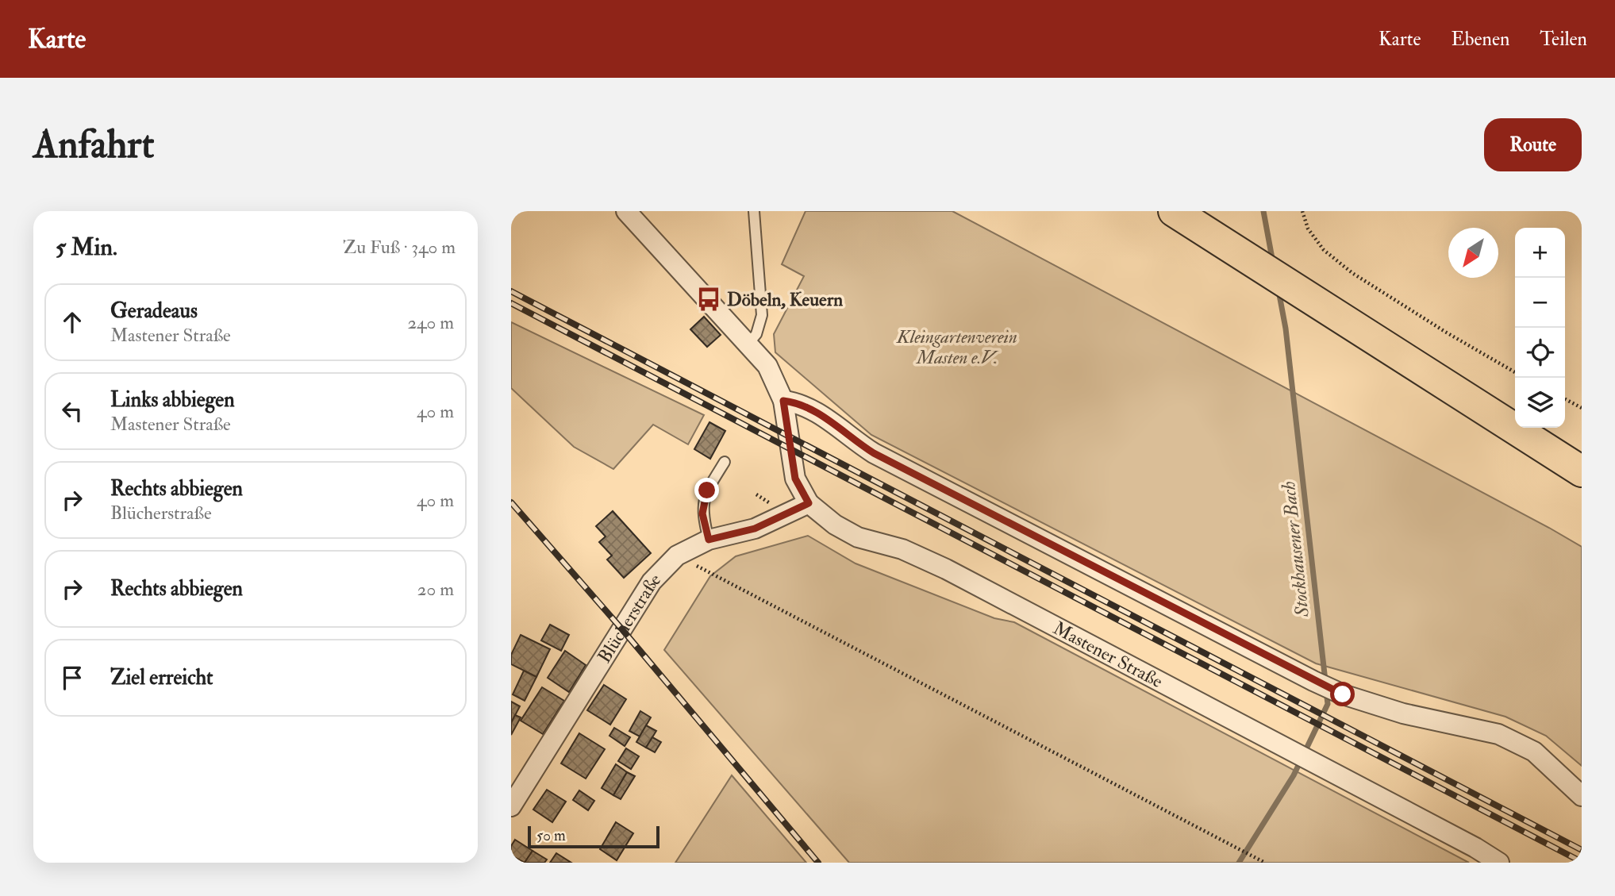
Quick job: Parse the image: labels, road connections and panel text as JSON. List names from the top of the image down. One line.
{"streets":{"street":["Blücherstraße","Mastener Straße"]},"crossings":[["Blücherstraße","Mastener Straße"]],"water":["Stockhausener Bach"],"parks":["Kleingartenverein Masten e.V."],"places":{"bus stop":["Döbeln, Keuern"]},"scale_bar":"50 m","north":"bottom left","page":{"header":"Karte","nav":["Karte","Ebenen","Teilen"],"buttons":"Route","title":"Anfahrt","heading":["5 Min.","Zu Fuß · 340 m"],"map_buttons":["+","−"],"list":[["Geradeaus","Mastener Straße","240 m"],["Links abbiegen","Mastener Straße","40 m"],["Rechts abbiegen","Blücherstraße","40 m"],["Rechts abbiegen","20 m"],"Ziel erreicht"],"scale":"50 m"}}
